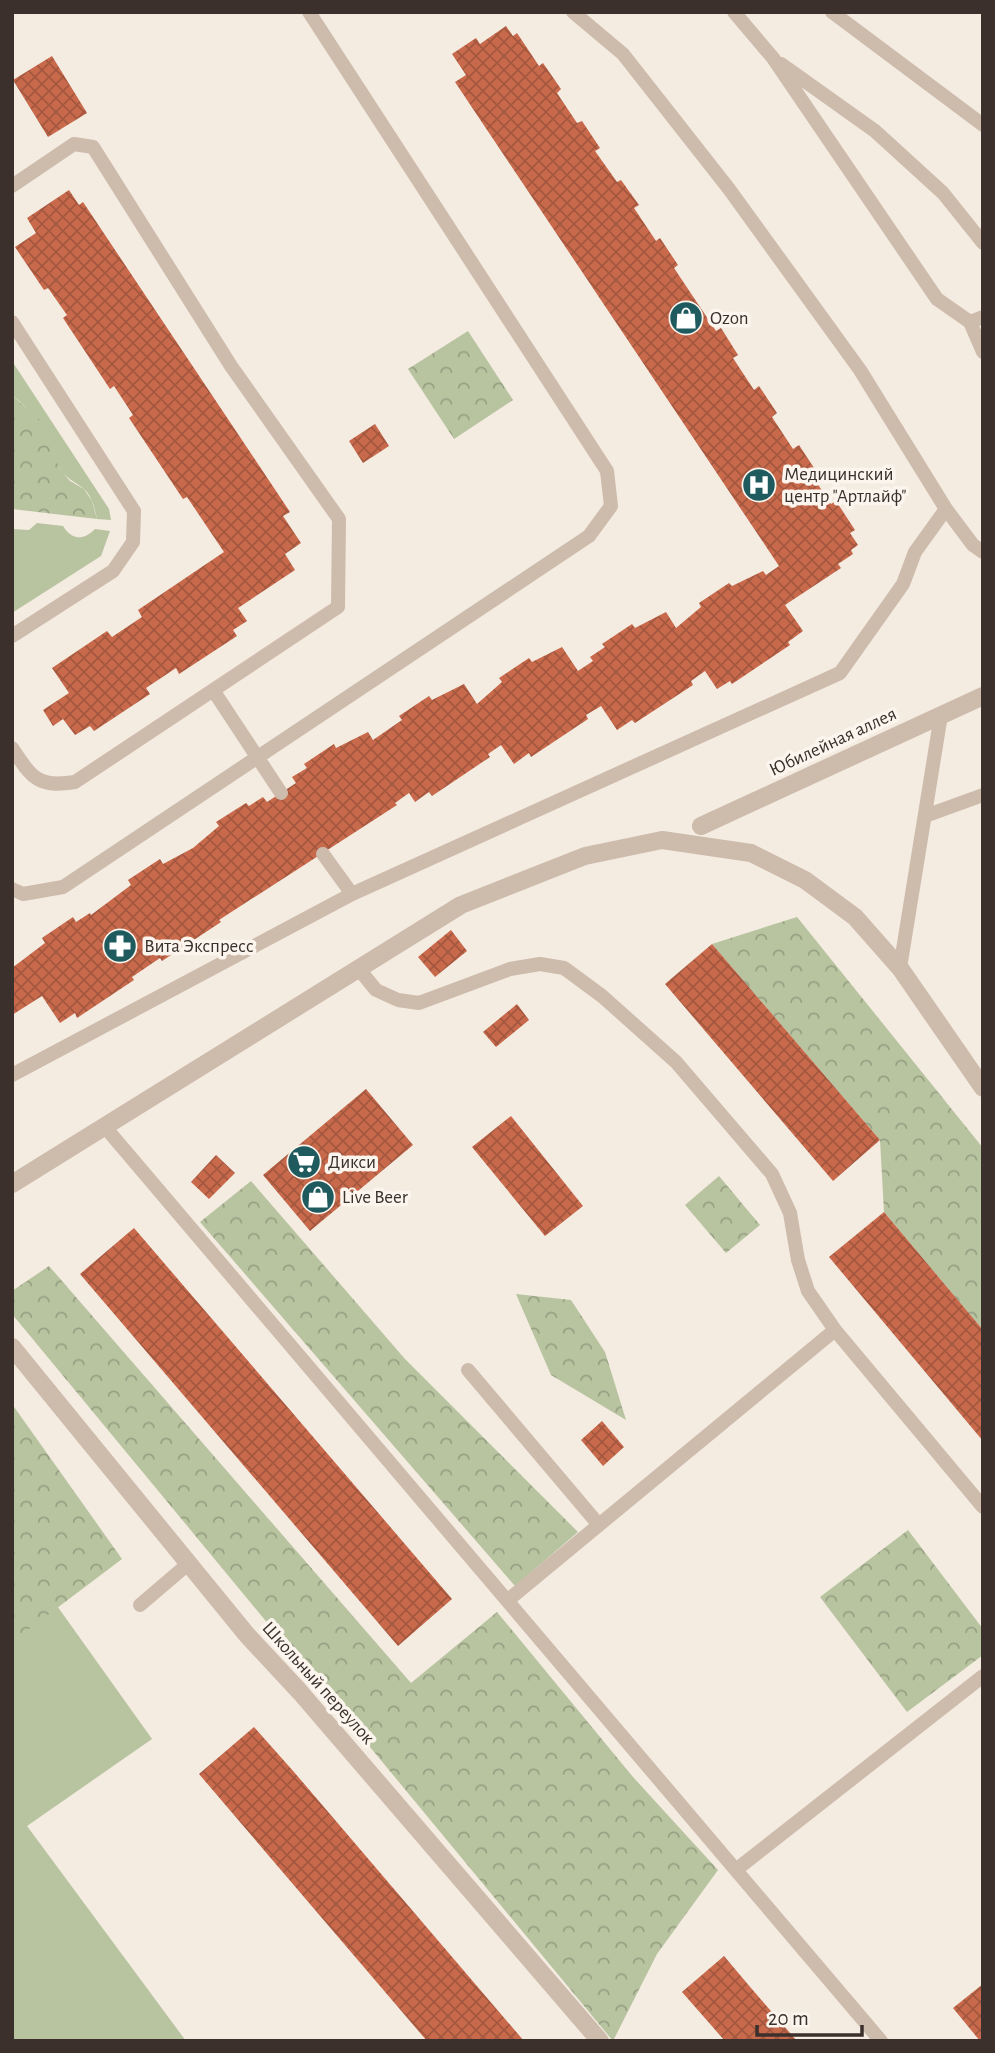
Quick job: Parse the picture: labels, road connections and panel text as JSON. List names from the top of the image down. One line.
{"streets":{"street":["Юбилейная аллея","Школьный переулок"]},"places":{"shop":["Ozon","Live Beer"],"hospital":["Медицинский центр \"Артлайф\""],"pharmacy":["Вита Экспресс"],"supermarket":["Дикси"]},"scale_bar":"20 m"}
